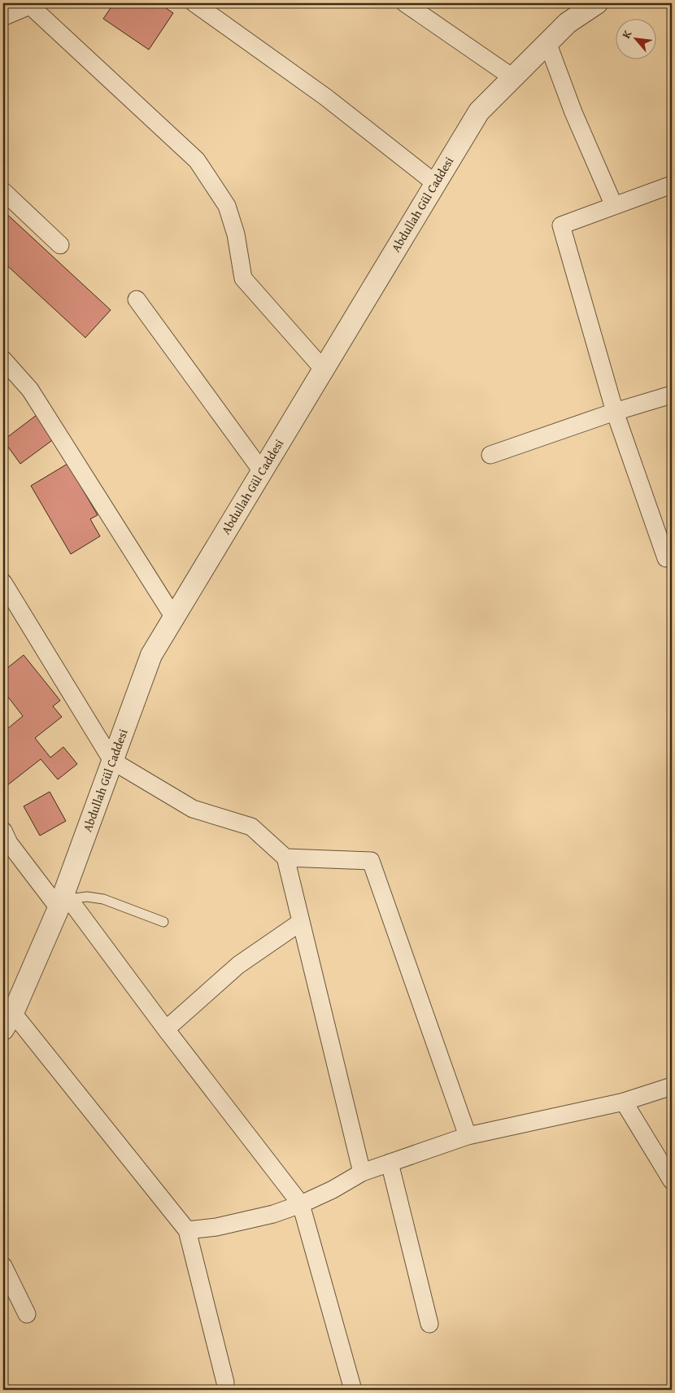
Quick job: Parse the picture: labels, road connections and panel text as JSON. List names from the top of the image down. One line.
{"streets":{"street":["Abdullah Gül Caddesi"]},"north":"top left"}
